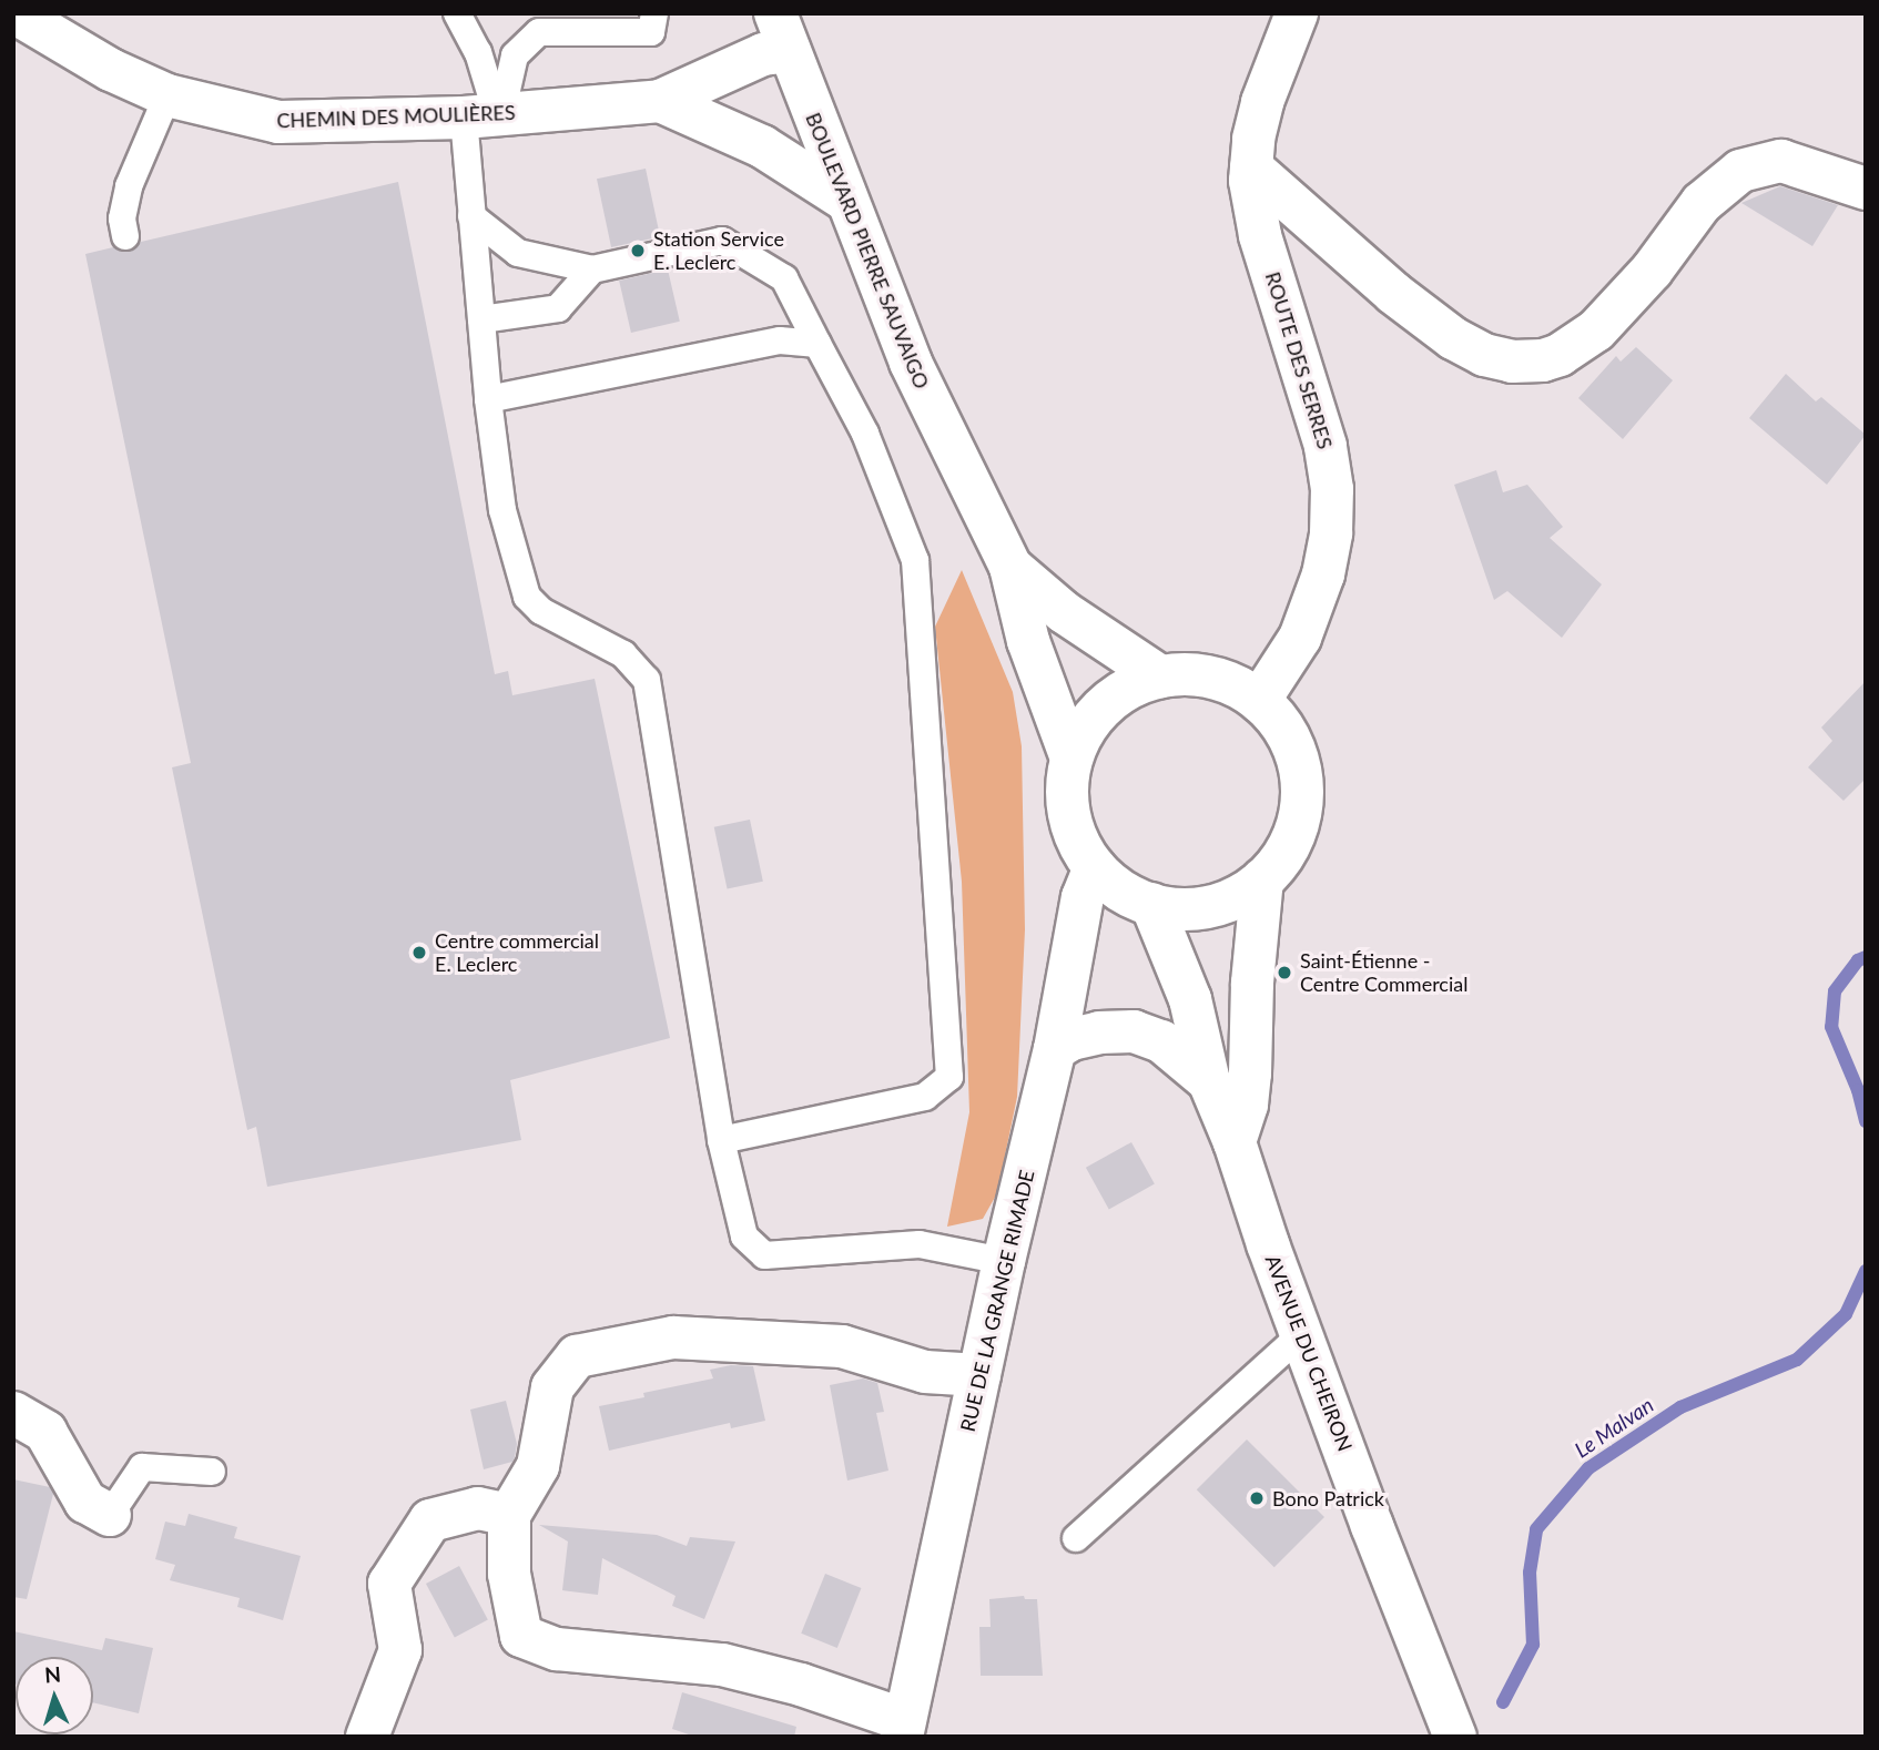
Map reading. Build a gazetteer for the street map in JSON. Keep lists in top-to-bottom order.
{
  "streets": {
    "street": [
      "CHEMIN DES MOULIÈRES",
      "BOULEVARD PIERRE SAUVAIGO",
      "ROUTE DES SERRES",
      "RUE DE LA GRANGE RIMADE",
      "AVENUE DU CHEIRON"
    ]
  },
  "crossings": [
    ["CHEMIN DES MOULIÈRES", "BOULEVARD PIERRE SAUVAIGO"],
    ["BOULEVARD PIERRE SAUVAIGO", "ROUTE DES SERRES"],
    ["BOULEVARD PIERRE SAUVAIGO", "RUE DE LA GRANGE RIMADE"],
    ["BOULEVARD PIERRE SAUVAIGO", "AVENUE DU CHEIRON"],
    ["ROUTE DES SERRES", "RUE DE LA GRANGE RIMADE"],
    ["ROUTE DES SERRES", "AVENUE DU CHEIRON"],
    ["RUE DE LA GRANGE RIMADE", "AVENUE DU CHEIRON"]
  ],
  "water": ["Le Malvan"],
  "places": [
    "Station Service E. Leclerc",
    "Centre commercial E. Leclerc",
    "Saint-Étienne - Centre Commercial",
    "Bono Patrick"
  ],
  "north": "top"
}
